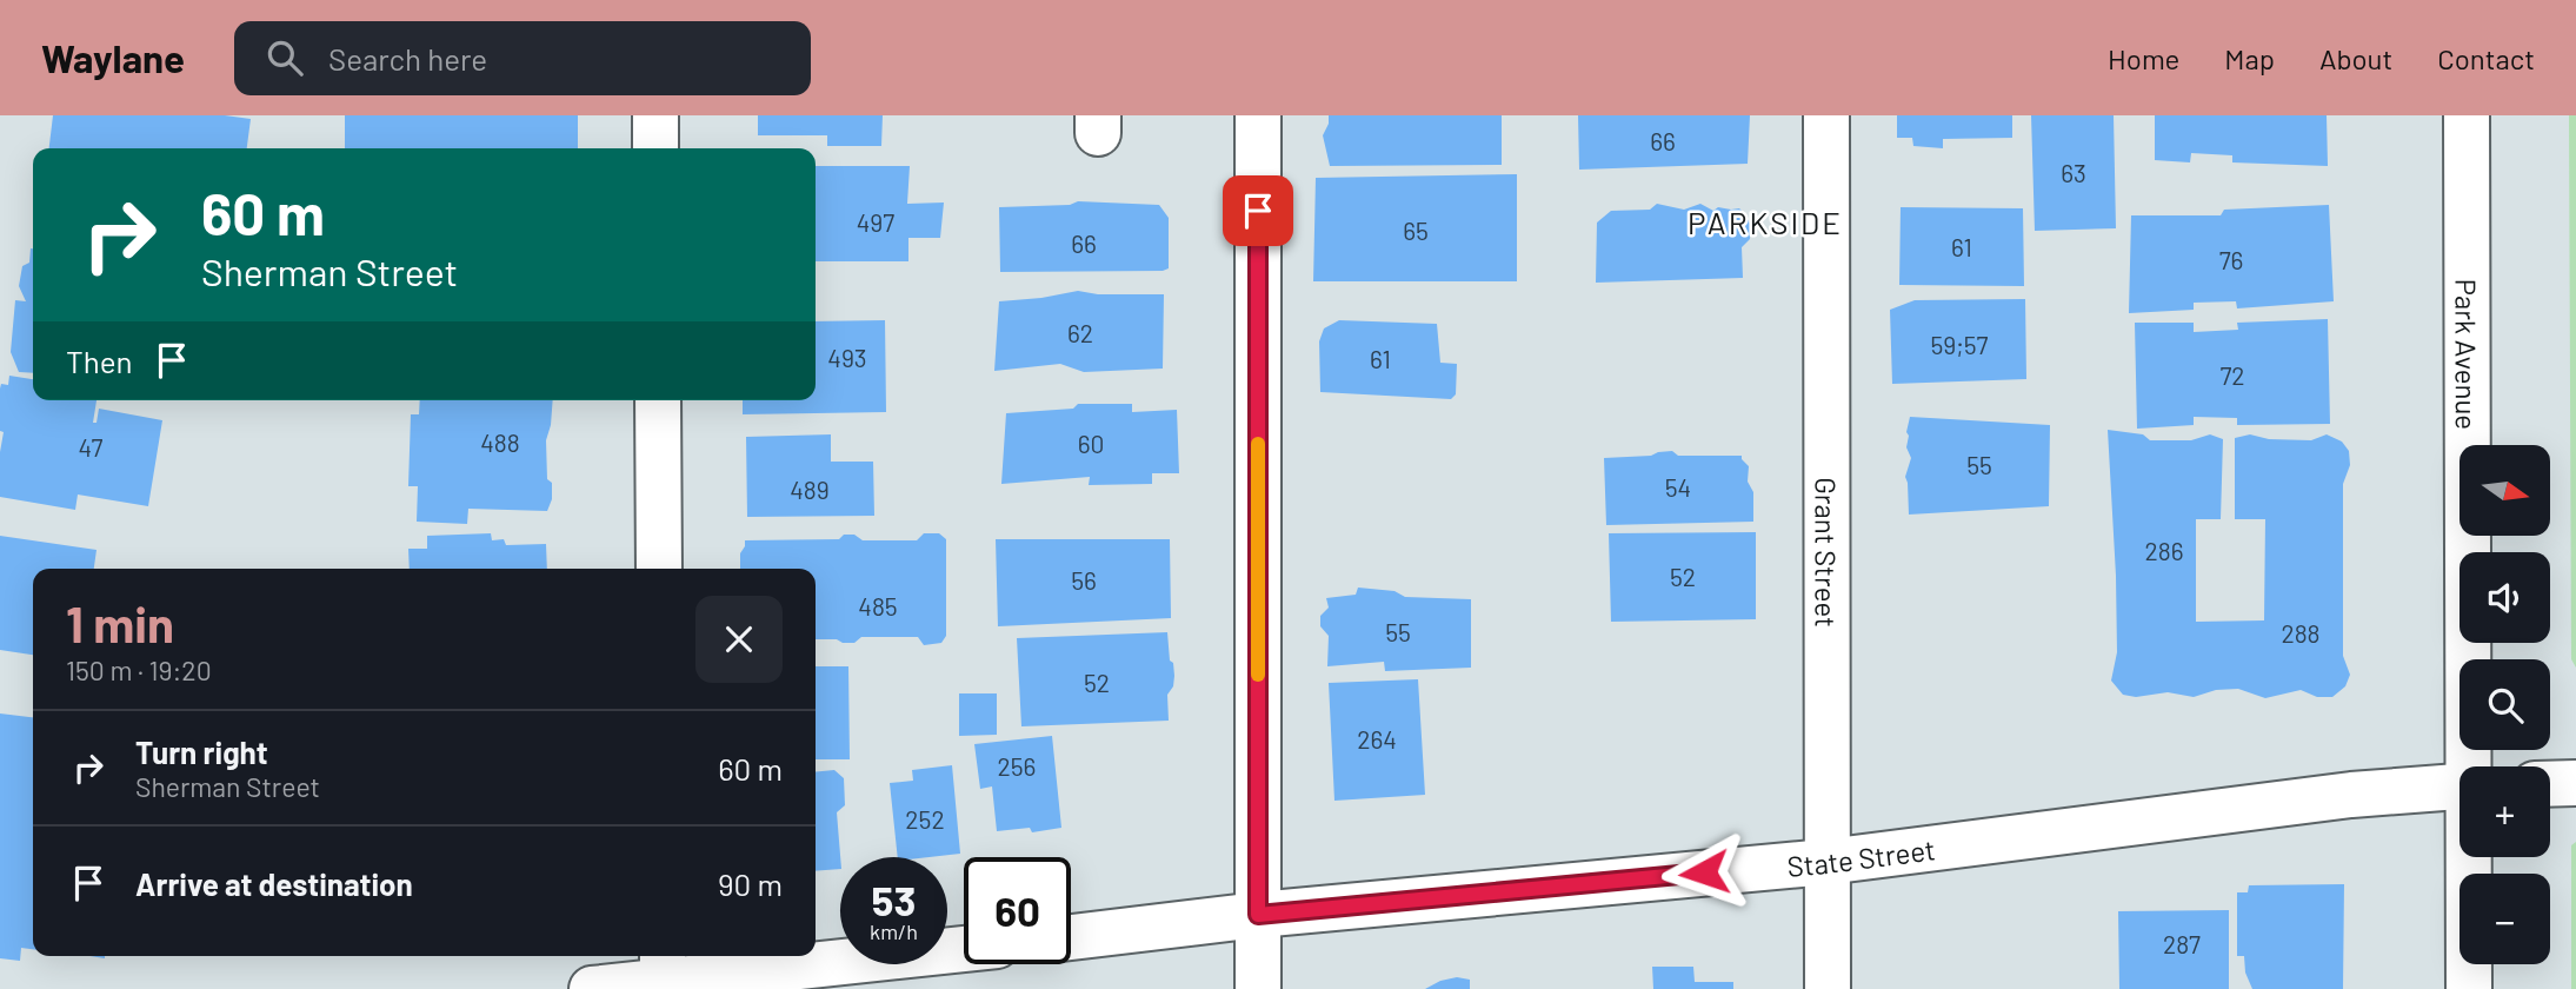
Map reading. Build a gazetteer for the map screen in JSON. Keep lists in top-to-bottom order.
{
  "streets": {
    "main road": ["Park Avenue", "Grant Street", "State Street"]
  },
  "crossings": [
    ["Grant Street", "State Street"]
  ],
  "districts": ["PARKSIDE"],
  "house_numbers": [
    "66",
    "63",
    "497",
    "65",
    "66",
    "61",
    "76",
    "62",
    "59;57",
    "493",
    "61",
    "72",
    "488",
    "60",
    "47",
    "55",
    "54",
    "489",
    "286",
    "52",
    "56",
    "485",
    "55",
    "288",
    "52",
    "264",
    "256",
    "252",
    "287"
  ],
  "north": "right",
  "page": {
    "header": "Waylane",
    "search": "Search here",
    "nav": [
      "Home",
      "Map",
      "About",
      "Contact"
    ],
    "turn": ["60 m", "Sherman Street"],
    "then": "Then",
    "map_buttons": ["+", "−"],
    "heading": ["1 min", "150 m · 19:20"],
    "list": [
      {
        "name": "Turn right",
        "note": "Sherman Street",
        "value": "60 m"
      },
      {
        "name": "Arrive at destination",
        "value": "90 m"
      }
    ],
    "speed": "53 km/h",
    "limit": "60"
  }
}
